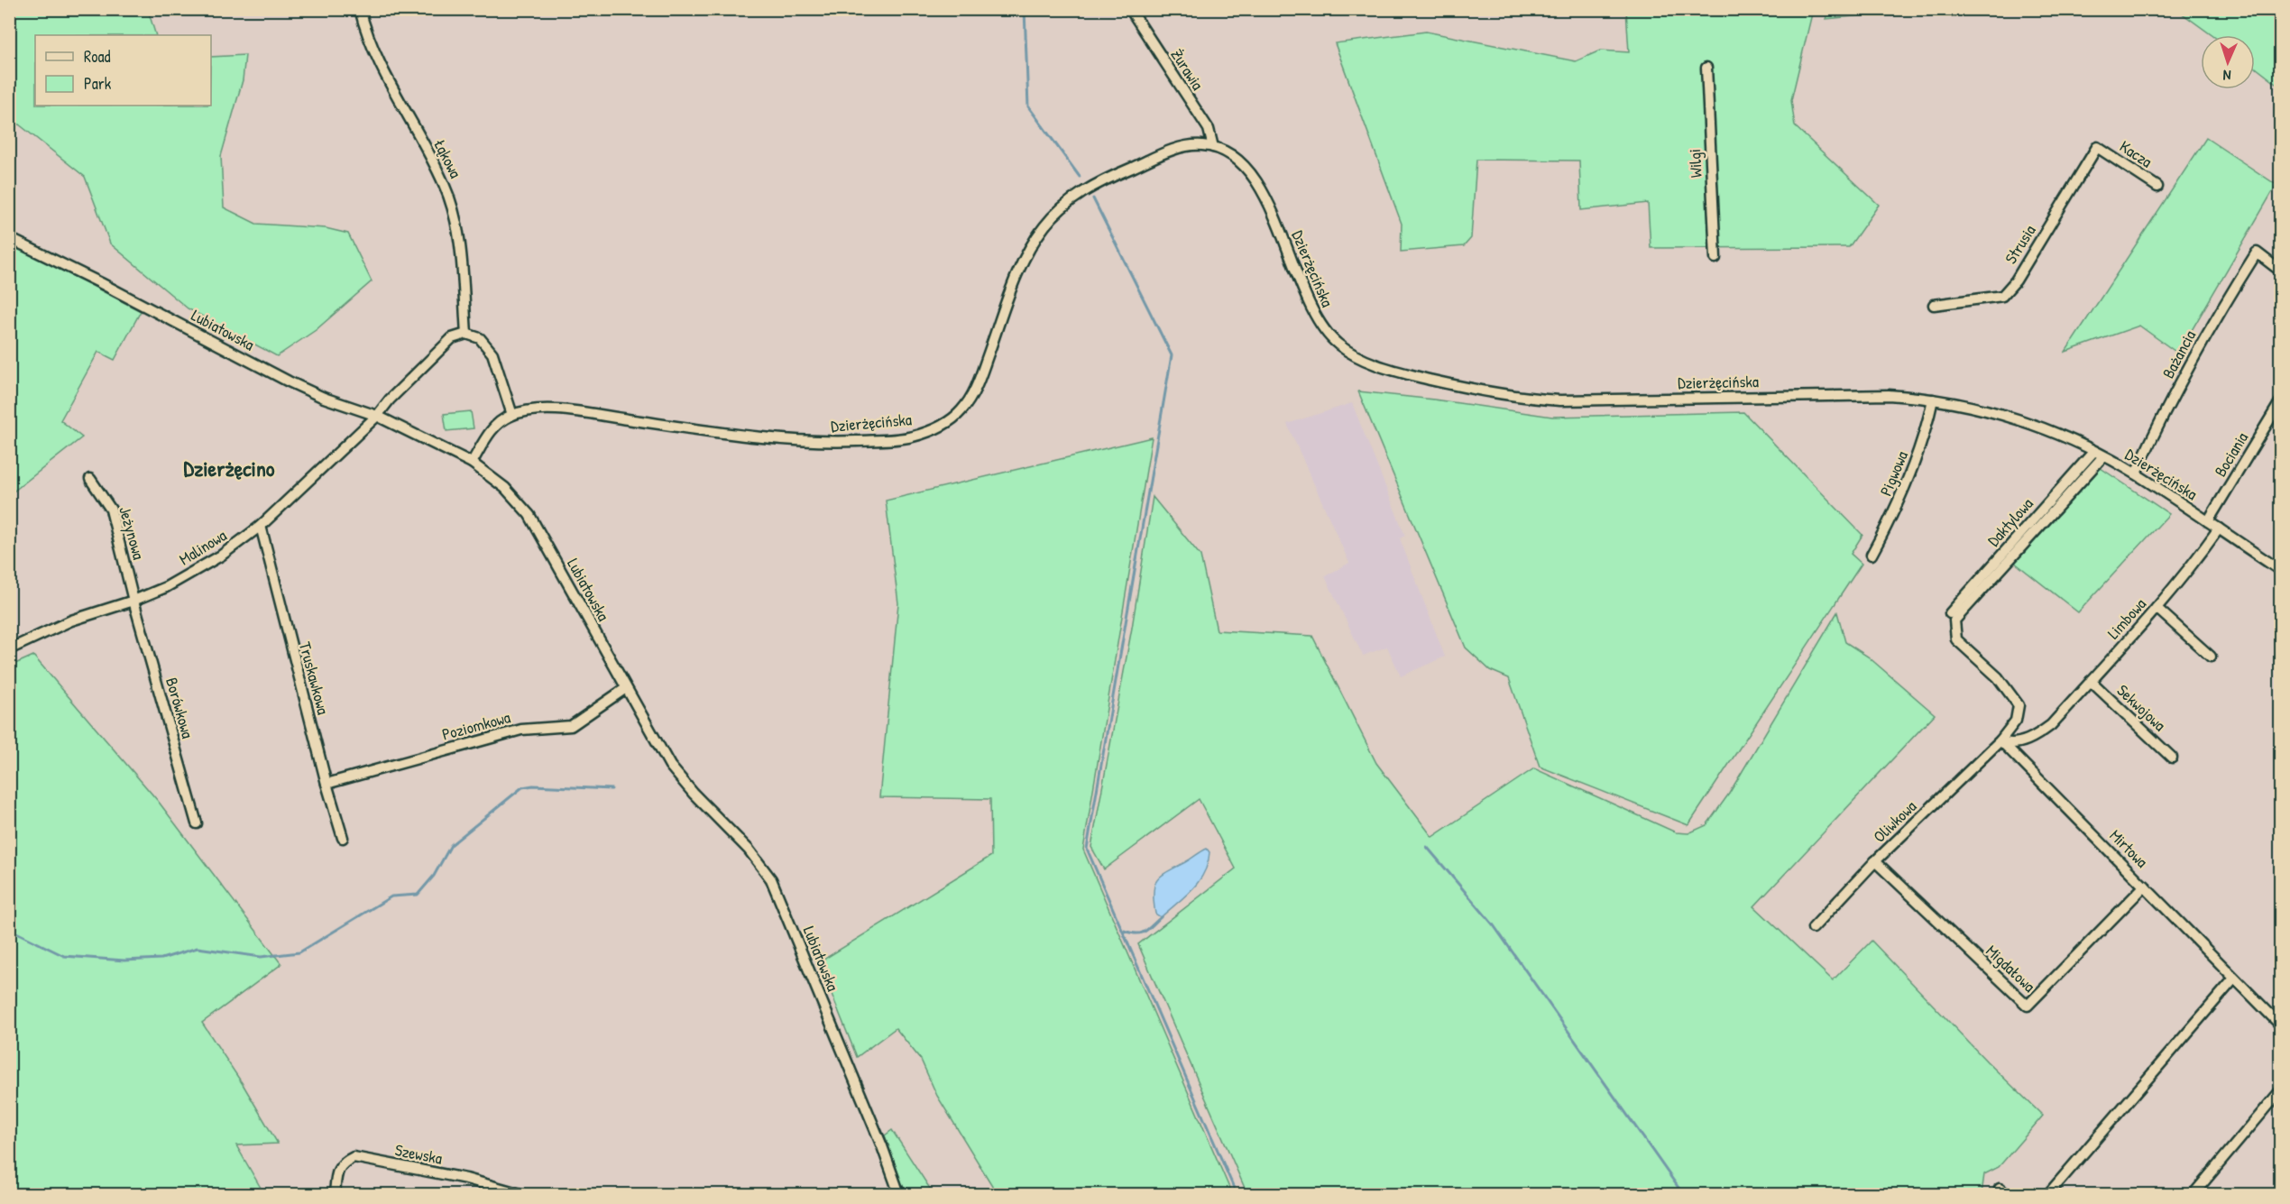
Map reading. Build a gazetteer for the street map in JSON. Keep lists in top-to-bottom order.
{
  "streets": {
    "street": [
      "Żurawia",
      "Kacza",
      "Łąkowa",
      "Wilgi",
      "Strusia",
      "Dzierżęcińska",
      "Lubiatowska",
      "Bażancia",
      "Bociania",
      "Pigwowa",
      "Daktylowa",
      "Jeżynowa",
      "Malinowa",
      "Limbowa",
      "Truskawkowa",
      "Borówkowa",
      "Sekwojowa",
      "Poziomkowa",
      "Oliwkowa",
      "Mirtowa",
      "Migdałowa",
      "Szewska"
    ]
  },
  "crossings": [
    ["Żurawia", "Dzierżęcińska"],
    ["Kacza", "Strusia"],
    ["Dzierżęcińska", "Lubiatowska"],
    ["Dzierżęcińska", "Bażancia"],
    ["Dzierżęcińska", "Bociania"],
    ["Dzierżęcińska", "Pigwowa"],
    ["Dzierżęcińska", "Daktylowa"],
    ["Dzierżęcińska", "Limbowa"],
    ["Dzierżęcińska", "Oliwkowa"],
    ["Lubiatowska", "Malinowa"],
    ["Lubiatowska", "Poziomkowa"],
    ["Jeżynowa", "Malinowa"],
    ["Jeżynowa", "Borówkowa"],
    ["Malinowa", "Truskawkowa"],
    ["Malinowa", "Borówkowa"],
    ["Limbowa", "Sekwojowa"],
    ["Limbowa", "Oliwkowa"],
    ["Limbowa", "Mirtowa"],
    ["Truskawkowa", "Poziomkowa"],
    ["Oliwkowa", "Mirtowa"],
    ["Oliwkowa", "Migdałowa"],
    ["Mirtowa", "Migdałowa"]
  ],
  "districts": ["Dzierżęcino"],
  "legend": ["Road", "Park"],
  "north": "bottom"
}
